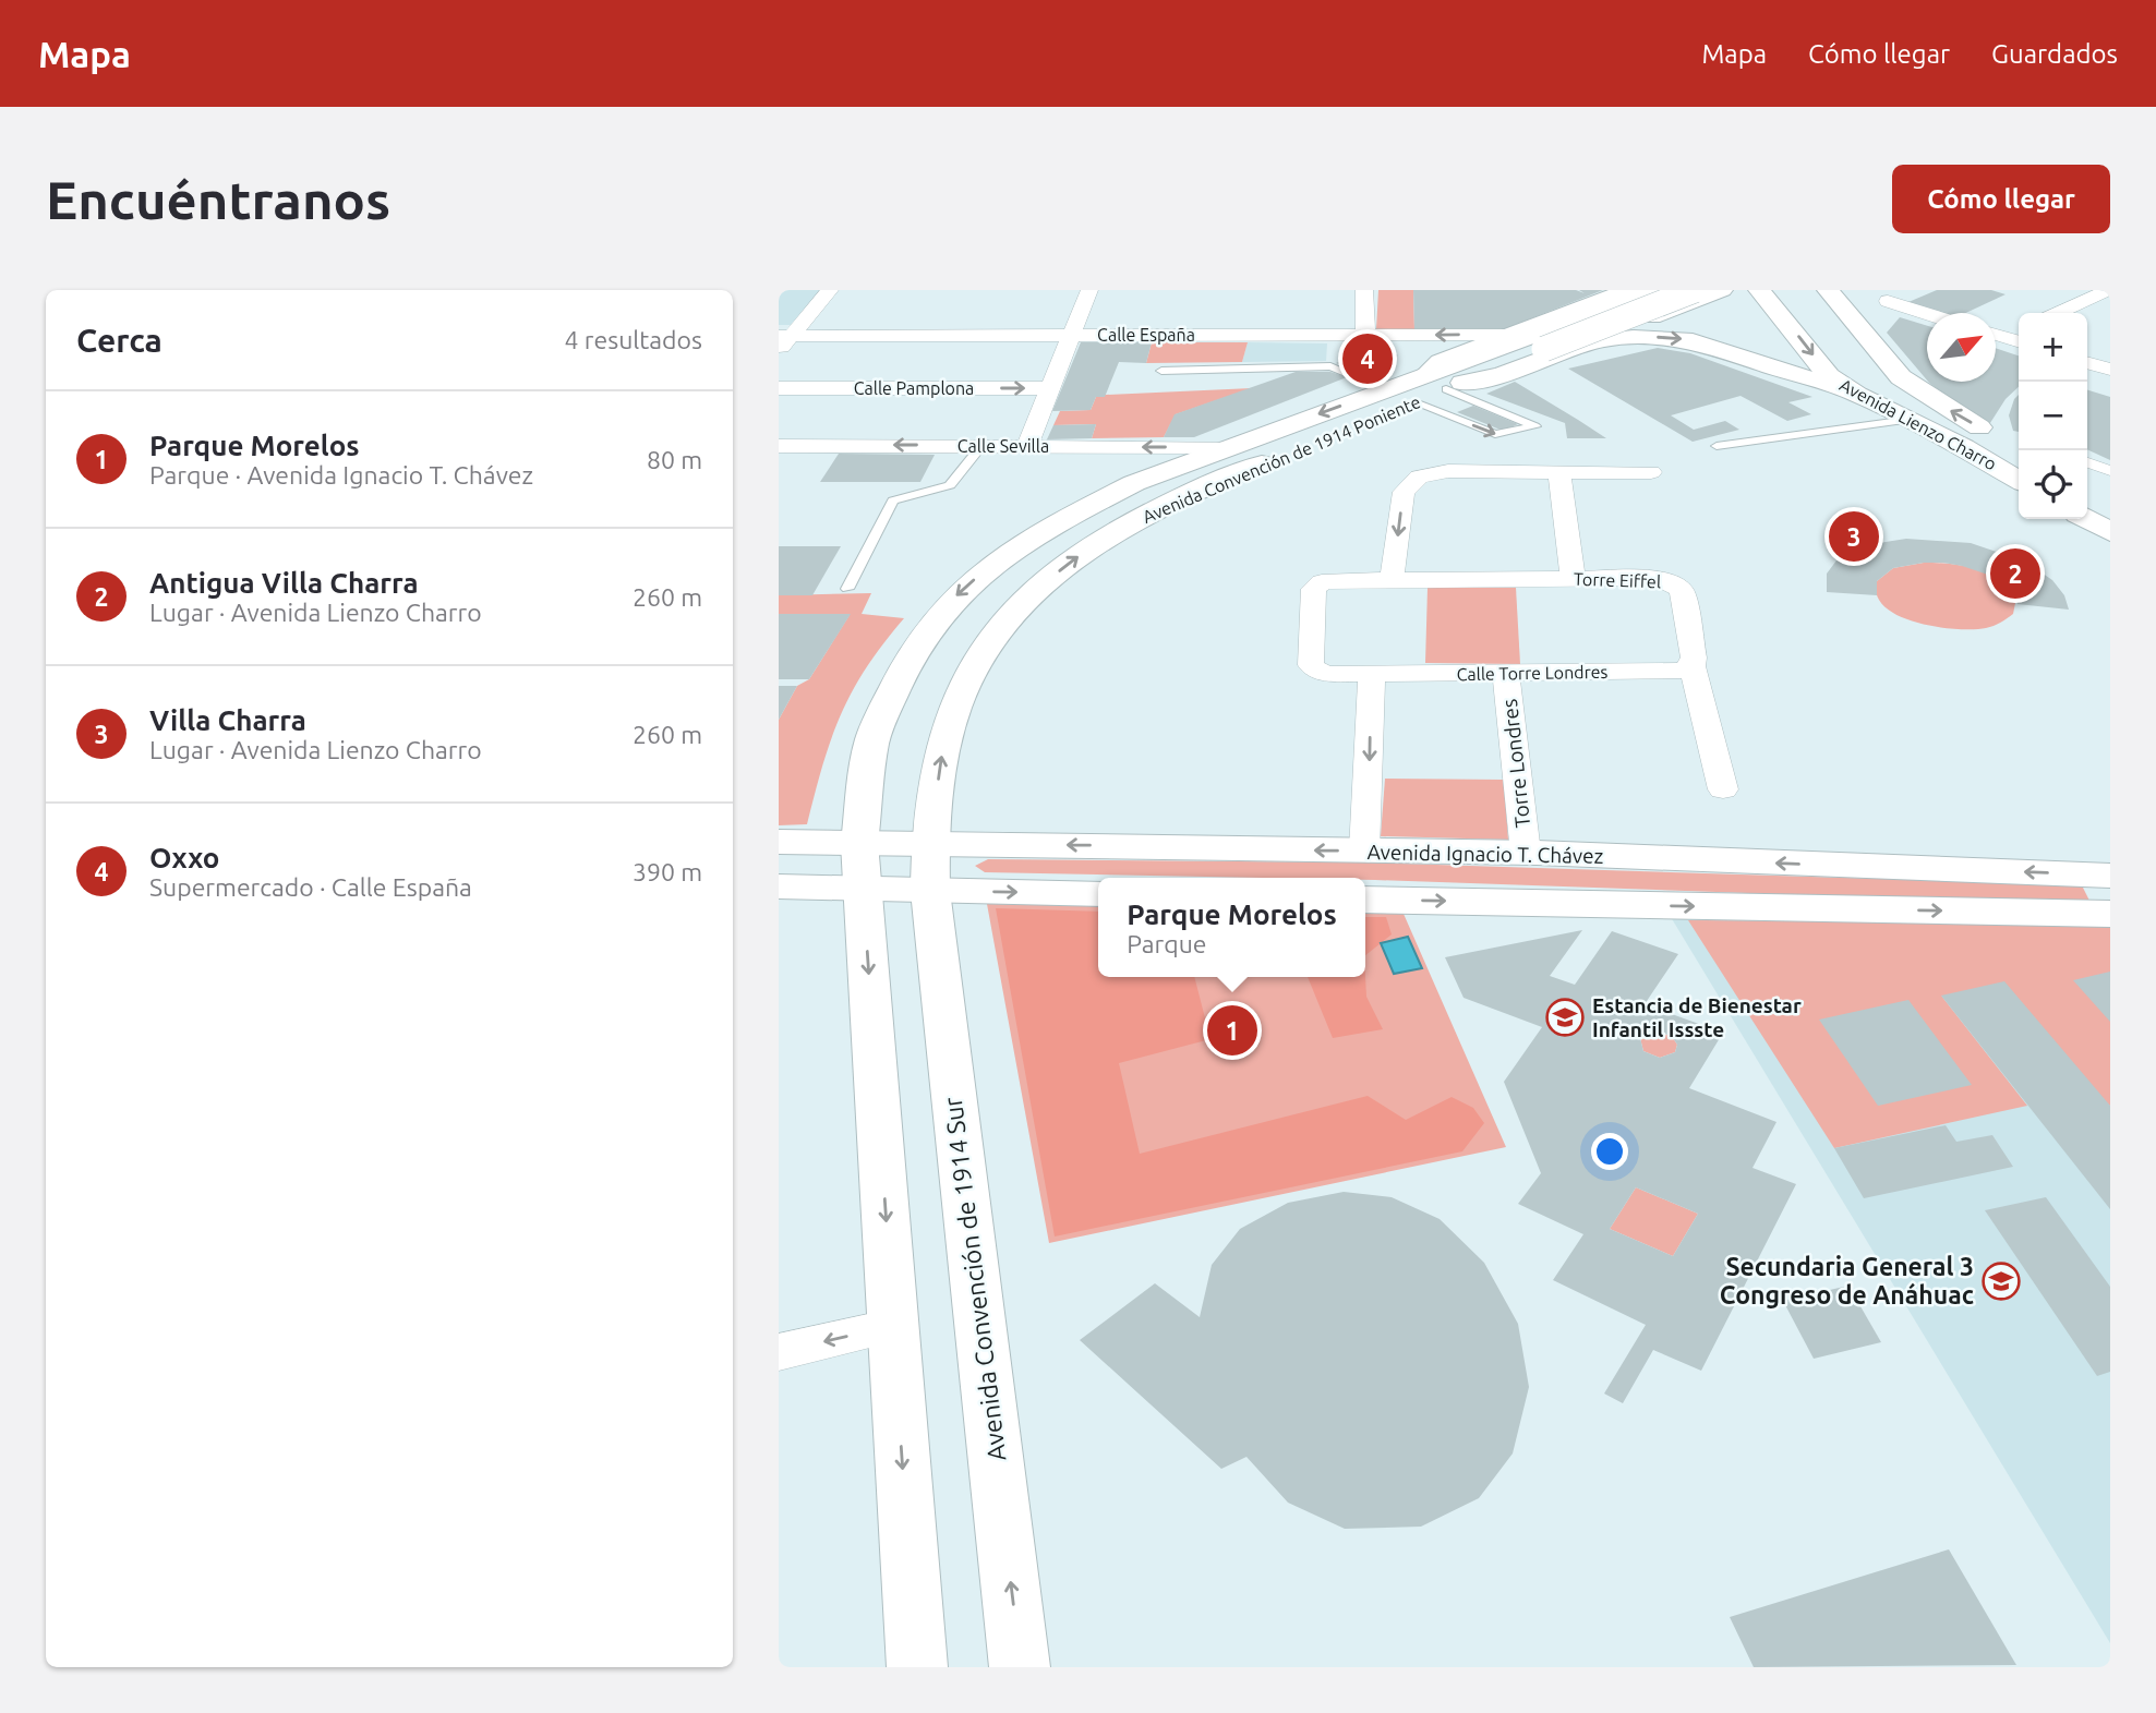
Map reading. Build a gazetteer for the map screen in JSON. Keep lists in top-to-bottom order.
{
  "streets": {
    "main road": [
      "Avenida Lienzo Charro",
      "Avenida Convención de 1914 Poniente",
      "Avenida Ignacio T. Chávez",
      "Avenida Convención de 1914 Sur"
    ],
    "street": [
      "Calle España",
      "Calle Pamplona",
      "Calle Sevilla",
      "Torre Eiffel",
      "Calle Torre Londres",
      "Torre Londres"
    ]
  },
  "crossings": [
    ["Calle España", "Avenida Convención de 1914 Poniente"],
    ["Calle Sevilla", "Avenida Convención de 1914 Poniente"],
    ["Avenida Convención de 1914 Poniente", "Avenida Ignacio T. Chávez"],
    ["Avenida Convención de 1914 Poniente", "Avenida Convención de 1914 Sur"],
    ["Torre Eiffel", "Calle Torre Londres"],
    ["Calle Torre Londres", "Torre Londres"],
    ["Torre Londres", "Avenida Ignacio T. Chávez"]
  ],
  "one_way": ["Calle Pamplona", "Calle Sevilla"],
  "places": {
    "school or university": ["Estancia de Bienestar Infantil Issste", "Secundaria General 3 Congreso de Anáhuac"]
  },
  "north": "top right",
  "page": {
    "header": "Mapa",
    "nav": ["Mapa", "Cómo llegar", "Guardados"],
    "buttons": "Cómo llegar",
    "title": "Encuéntranos",
    "heading": ["Cerca", "4 resultados"],
    "map_buttons": ["+", "−"],
    "pins": [
      "4",
      "3",
      "2",
      "1"
    ],
    "list": [
      {
        "mark": "1",
        "name": "Parque Morelos",
        "note": "Parque · Avenida Ignacio T. Chávez",
        "value": "80 m"
      },
      {
        "mark": "2",
        "name": "Antigua Villa Charra",
        "note": "Lugar · Avenida Lienzo Charro",
        "value": "260 m"
      },
      {
        "mark": "3",
        "name": "Villa Charra",
        "note": "Lugar · Avenida Lienzo Charro",
        "value": "260 m"
      },
      {
        "mark": "4",
        "name": "Oxxo",
        "note": "Supermercado · Calle España",
        "value": "390 m"
      }
    ],
    "popup": ["Parque Morelos", "Parque"]
  }
}
